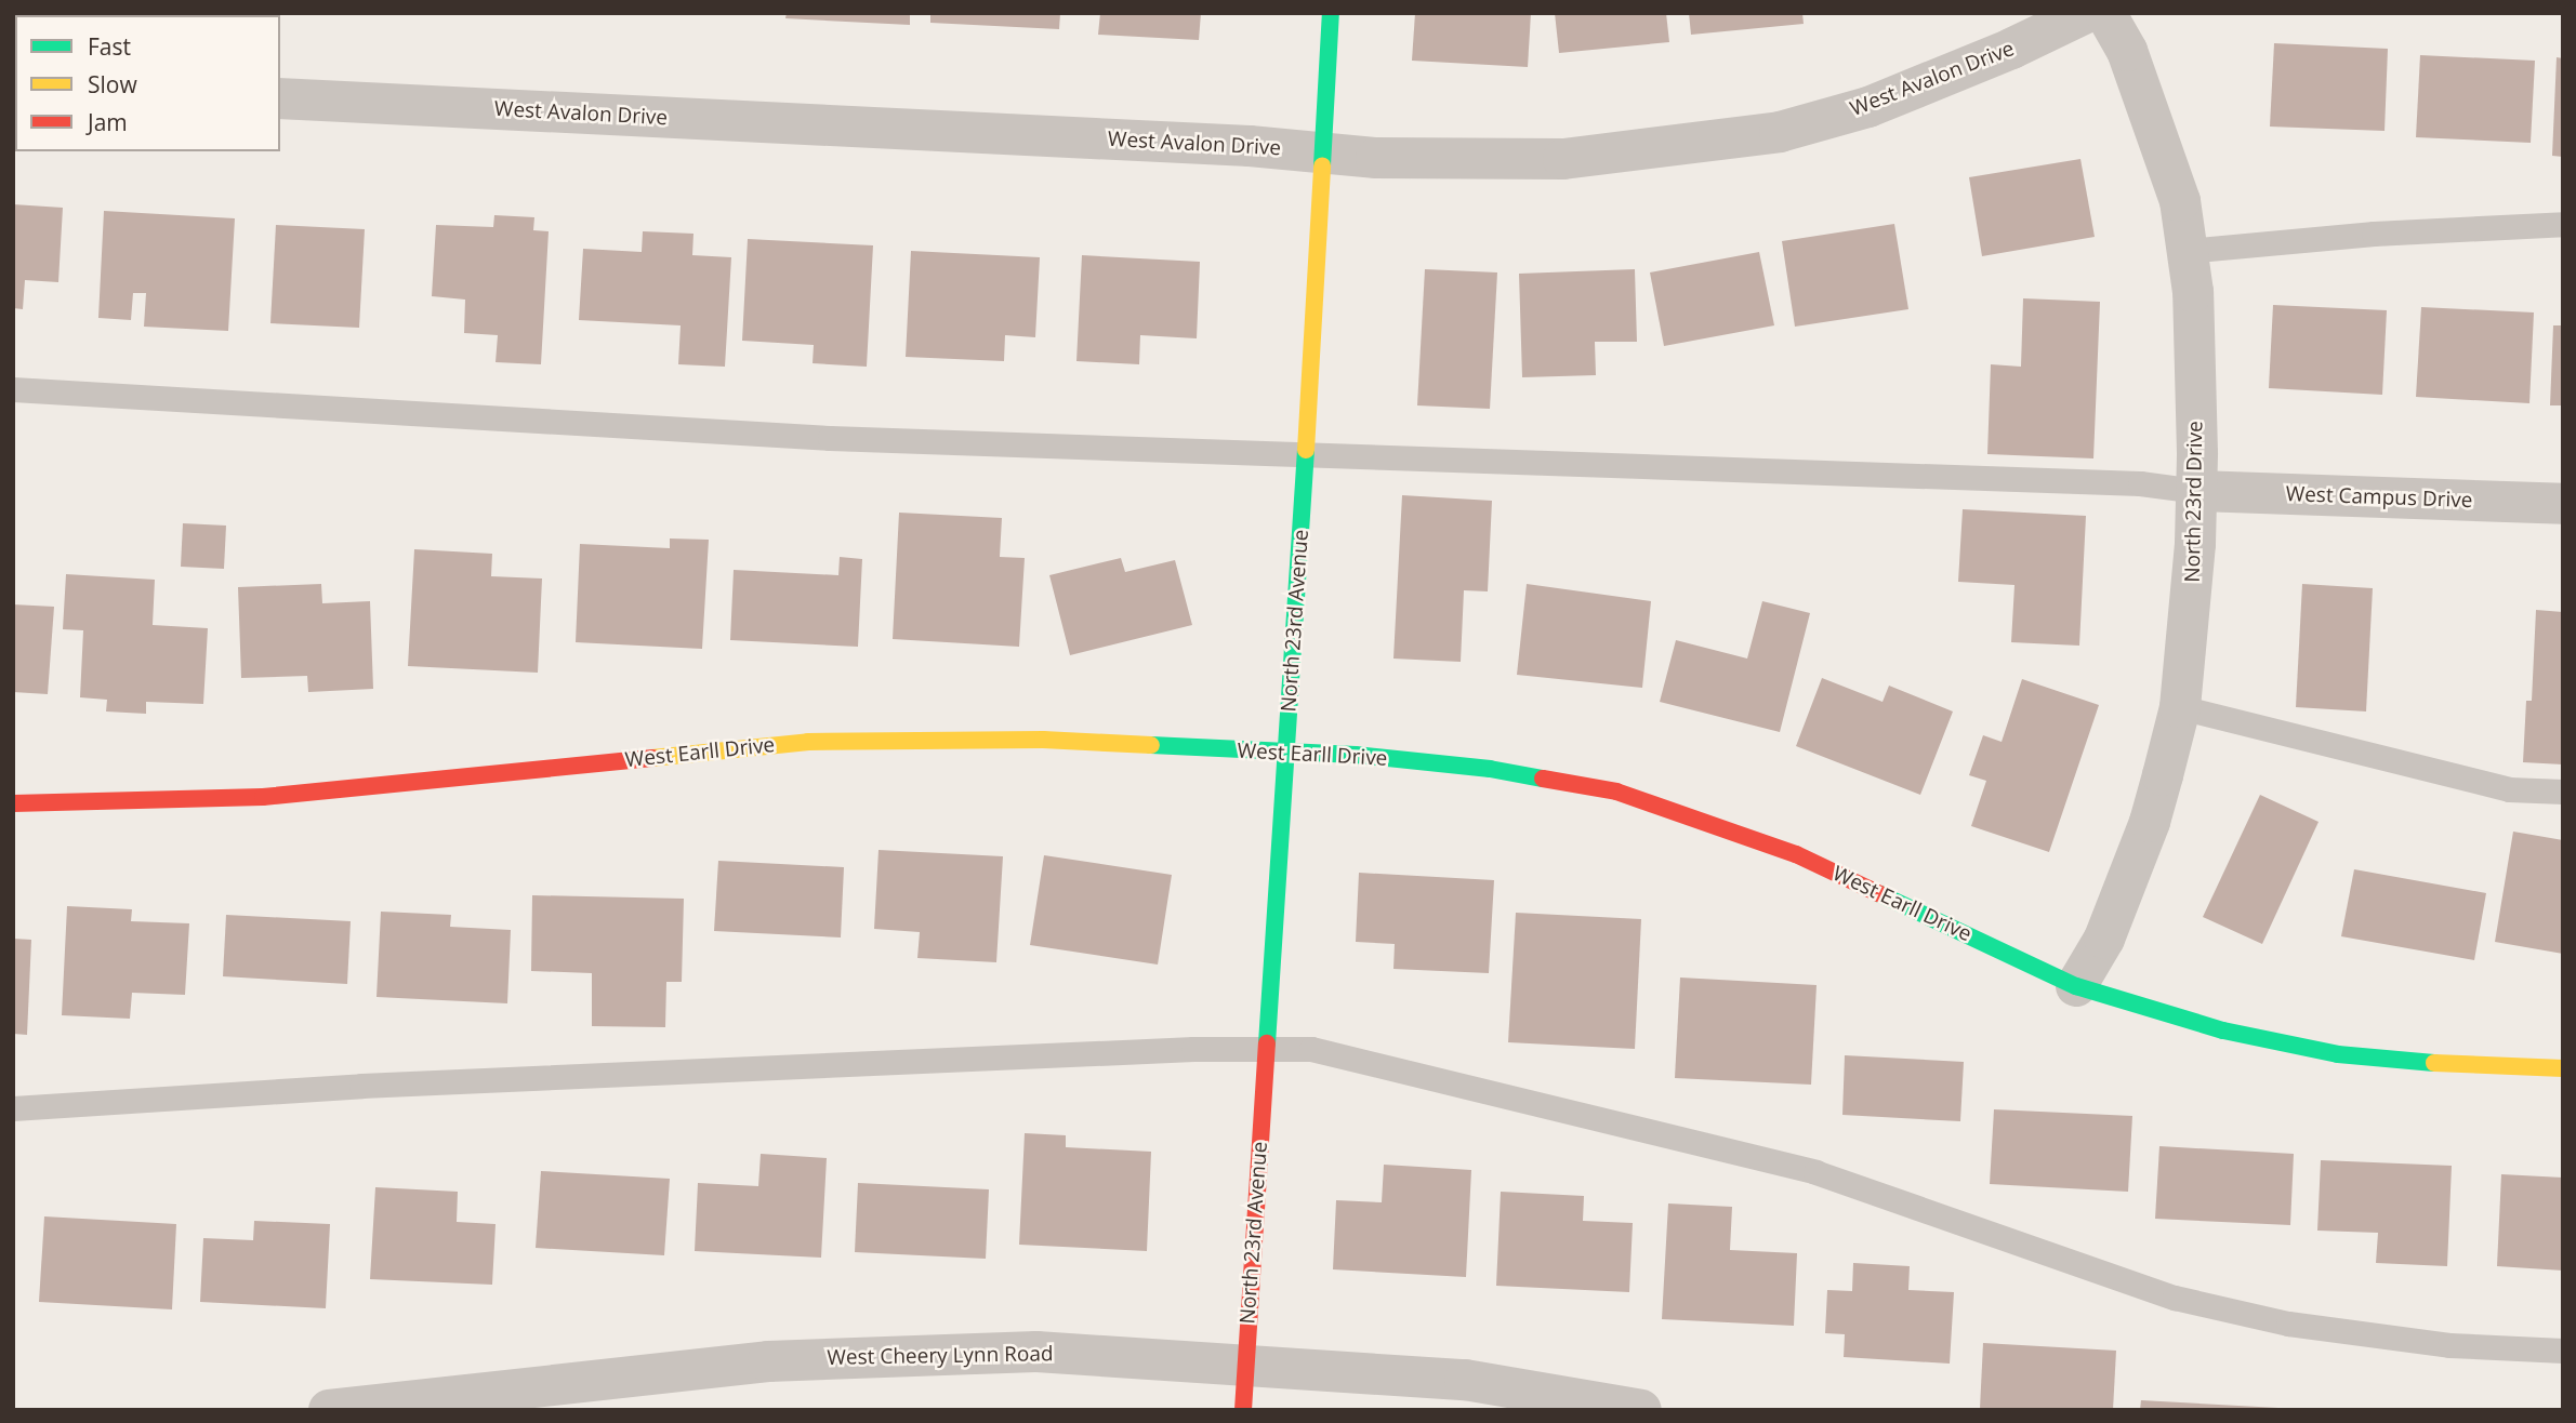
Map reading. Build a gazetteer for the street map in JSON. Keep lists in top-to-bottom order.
{
  "streets": {
    "street": [
      "West Avalon Drive",
      "West Campus Drive",
      "North 23rd Drive",
      "North 23rd Avenue",
      "West Earll Drive",
      "West Cheery Lynn Road"
    ]
  },
  "crossings": [
    ["West Avalon Drive", "North 23rd Avenue"],
    ["West Campus Drive", "North 23rd Drive"],
    ["North 23rd Drive", "West Earll Drive"],
    ["North 23rd Avenue", "West Earll Drive"],
    ["North 23rd Avenue", "West Cheery Lynn Road"]
  ],
  "legend": ["Fast", "Slow", "Jam"]
}
